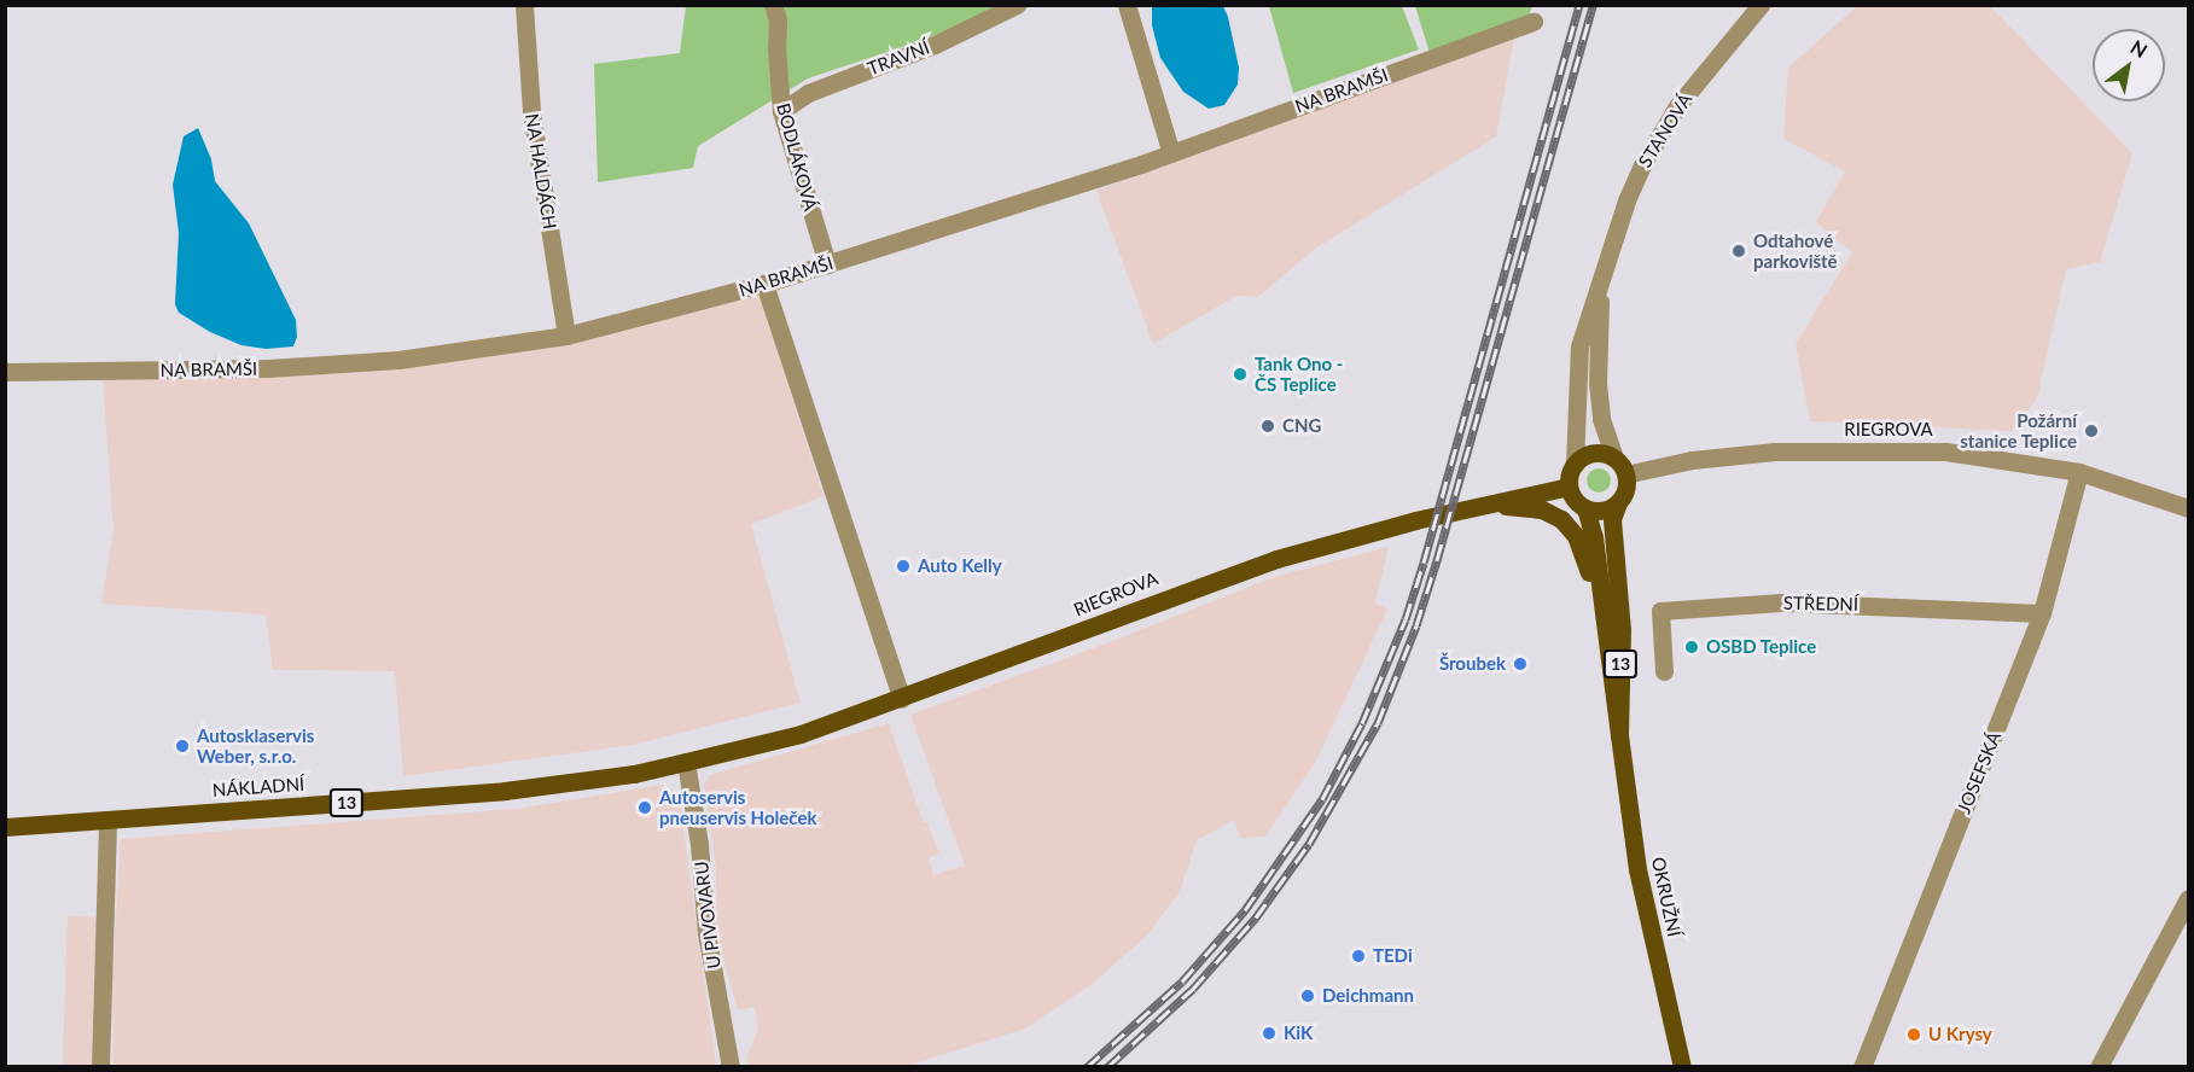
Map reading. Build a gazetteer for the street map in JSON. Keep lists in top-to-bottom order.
{
  "streets": {
    "main road": [
      "RIEGROVA",
      "13",
      "NÁKLADNÍ",
      "OKRUŽNÍ"
    ],
    "street": [
      "TRAVNÍ",
      "NA BRAMŠI",
      "STANOVÁ",
      "BODLÁKOVÁ",
      "NA HALDÁCH",
      "STŘEDNÍ",
      "JOSEFSKÁ",
      "U PIVOVARU"
    ]
  },
  "crossings": [
    ["TRAVNÍ", "BODLÁKOVÁ"],
    ["NA BRAMŠI", "BODLÁKOVÁ"],
    ["NA BRAMŠI", "NA HALDÁCH"],
    ["STANOVÁ", "RIEGROVA"],
    ["STANOVÁ", "13"],
    ["STANOVÁ", "OKRUŽNÍ"],
    ["RIEGROVA", "13"],
    ["RIEGROVA", "JOSEFSKÁ"],
    ["RIEGROVA", "NÁKLADNÍ"],
    ["RIEGROVA", "OKRUŽNÍ"],
    ["RIEGROVA", "U PIVOVARU"],
    ["STŘEDNÍ", "JOSEFSKÁ"],
    ["13", "OKRUŽNÍ"],
    ["NÁKLADNÍ", "U PIVOVARU"]
  ],
  "places": [
    "Odtahové parkoviště",
    "Tank Ono - ČS Teplice",
    "CNG",
    "Požární stanice Teplice",
    "Auto Kelly",
    "OSBD Teplice",
    "Šroubek",
    "Autosklaservis Weber, s.r.o.",
    "Autoservis pneuservis Holeček",
    "TEDi",
    "Deichmann",
    "KiK",
    "U Krysy"
  ],
  "north": "top right"
}
